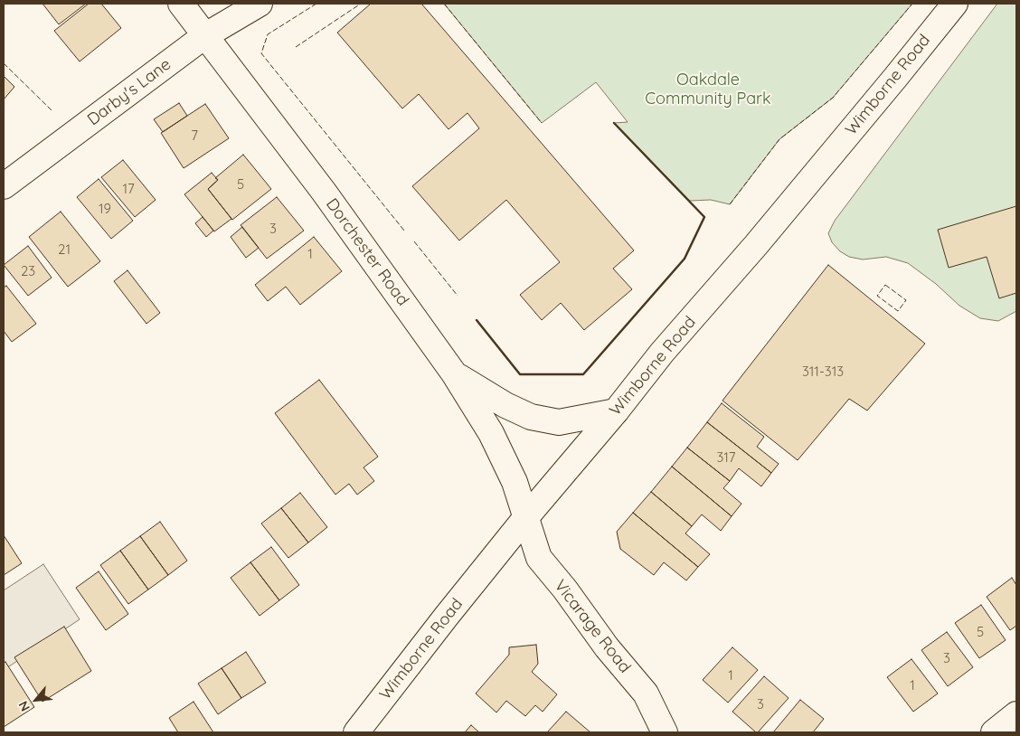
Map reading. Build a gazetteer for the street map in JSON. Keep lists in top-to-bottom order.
{
  "streets": {
    "main road": [
      "Wimborne Road",
      "Darby's Lane",
      "Dorchester Road",
      "Vicarage Road"
    ]
  },
  "crossings": [
    ["Wimborne Road", "Dorchester Road"],
    ["Wimborne Road", "Vicarage Road"],
    ["Darby's Lane", "Dorchester Road"],
    ["Dorchester Road", "Vicarage Road"]
  ],
  "parks": ["Oakdale Community Park"],
  "house_numbers": [
    "7",
    "5",
    "17",
    "19",
    "3",
    "21",
    "1",
    "23",
    "311-313",
    "317",
    "5",
    "3",
    "1",
    "1",
    "3"
  ],
  "north": "bottom left"
}
